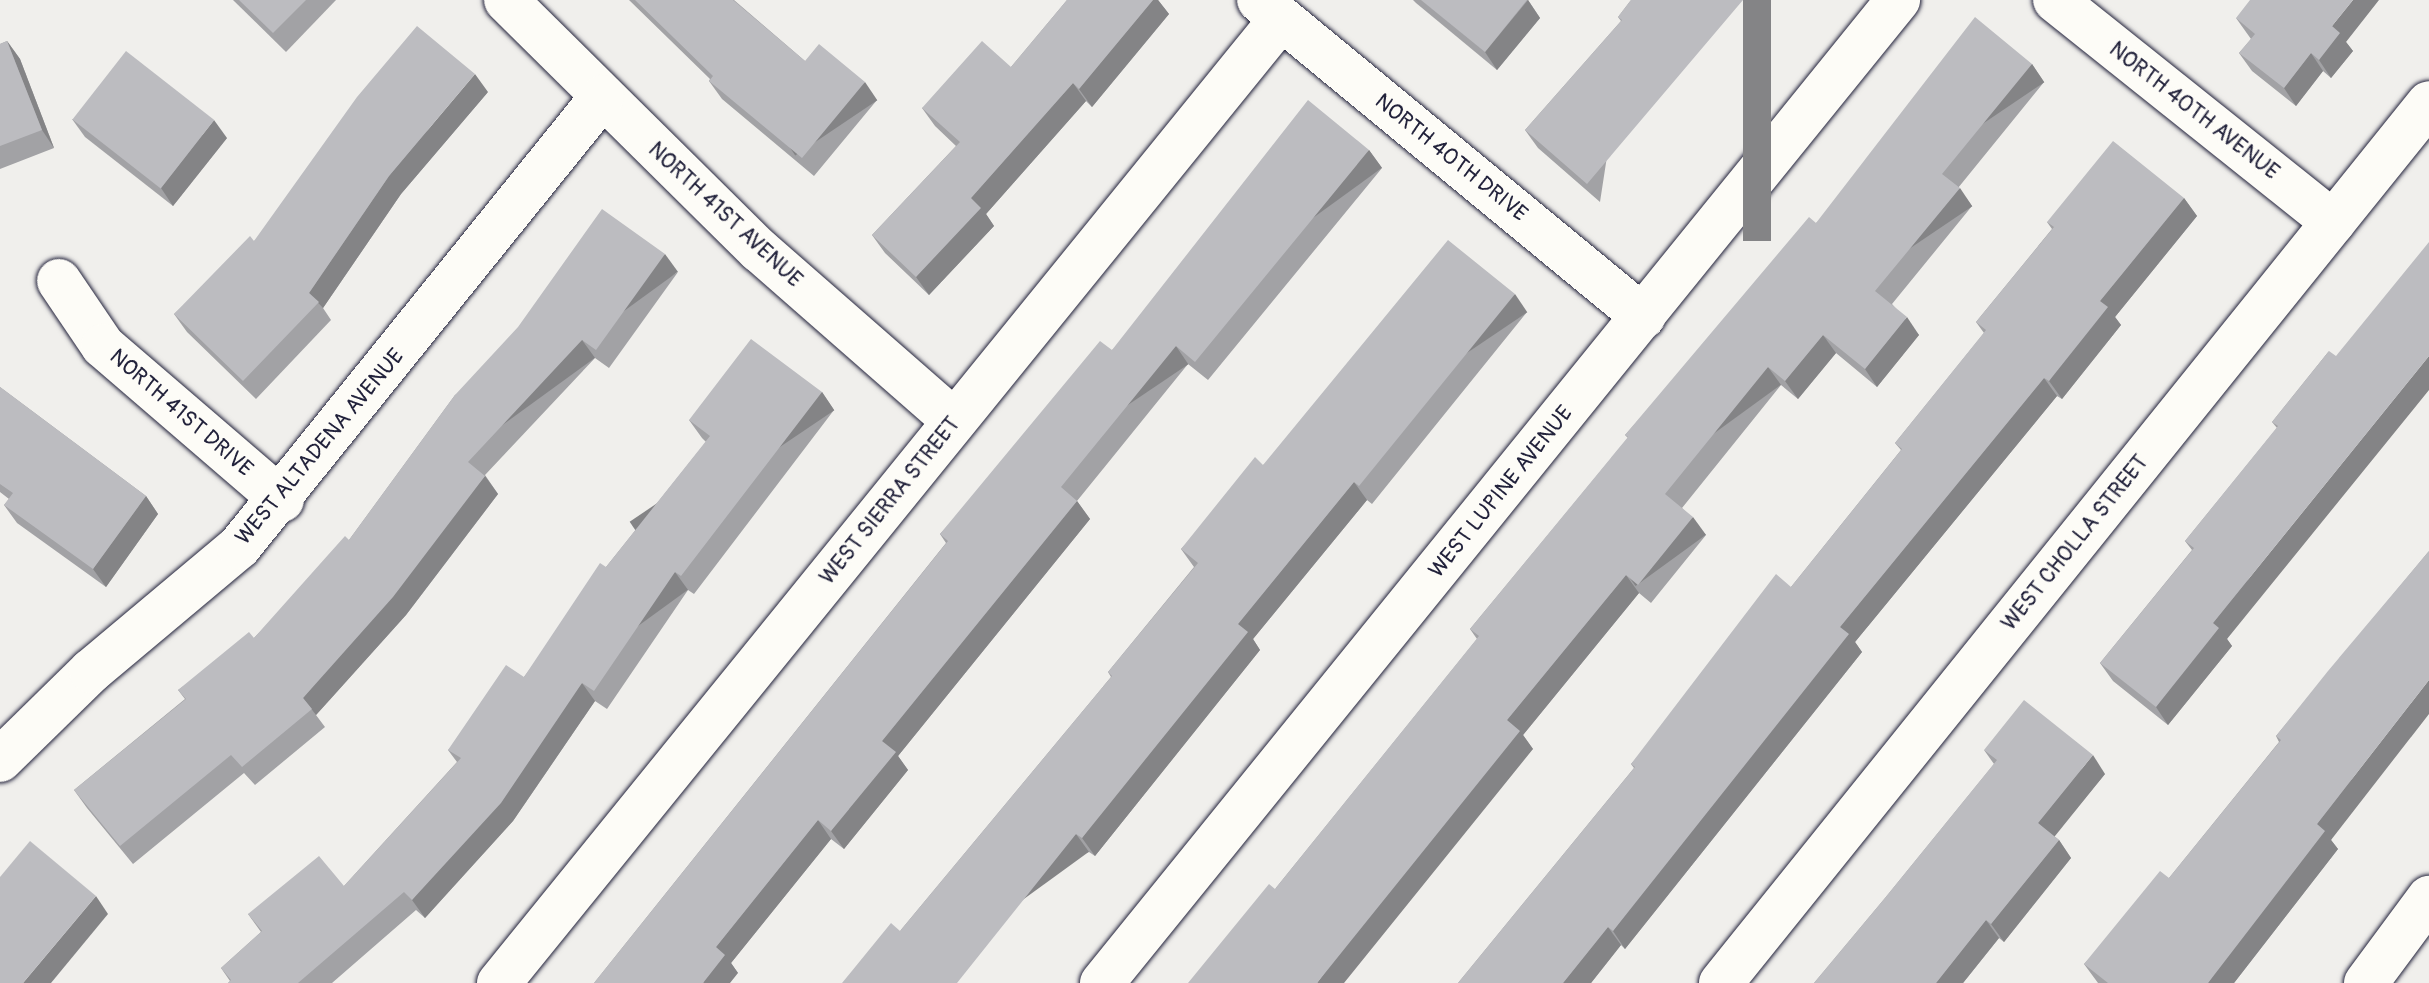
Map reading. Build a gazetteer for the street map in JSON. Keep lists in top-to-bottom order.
{
  "streets": {
    "street": [
      "NORTH 40TH AVENUE",
      "NORTH 40TH DRIVE",
      "NORTH 41ST AVENUE",
      "NORTH 41ST DRIVE",
      "WEST ALTADENA AVENUE",
      "WEST LUPINE AVENUE",
      "WEST SIERRA STREET",
      "WEST CHOLLA STREET"
    ]
  },
  "crossings": [
    ["NORTH 40TH AVENUE", "WEST CHOLLA STREET"],
    ["NORTH 40TH DRIVE", "WEST LUPINE AVENUE"],
    ["NORTH 40TH DRIVE", "WEST SIERRA STREET"],
    ["NORTH 41ST AVENUE", "WEST ALTADENA AVENUE"],
    ["NORTH 41ST AVENUE", "WEST SIERRA STREET"],
    ["NORTH 41ST DRIVE", "WEST ALTADENA AVENUE"]
  ]
}
